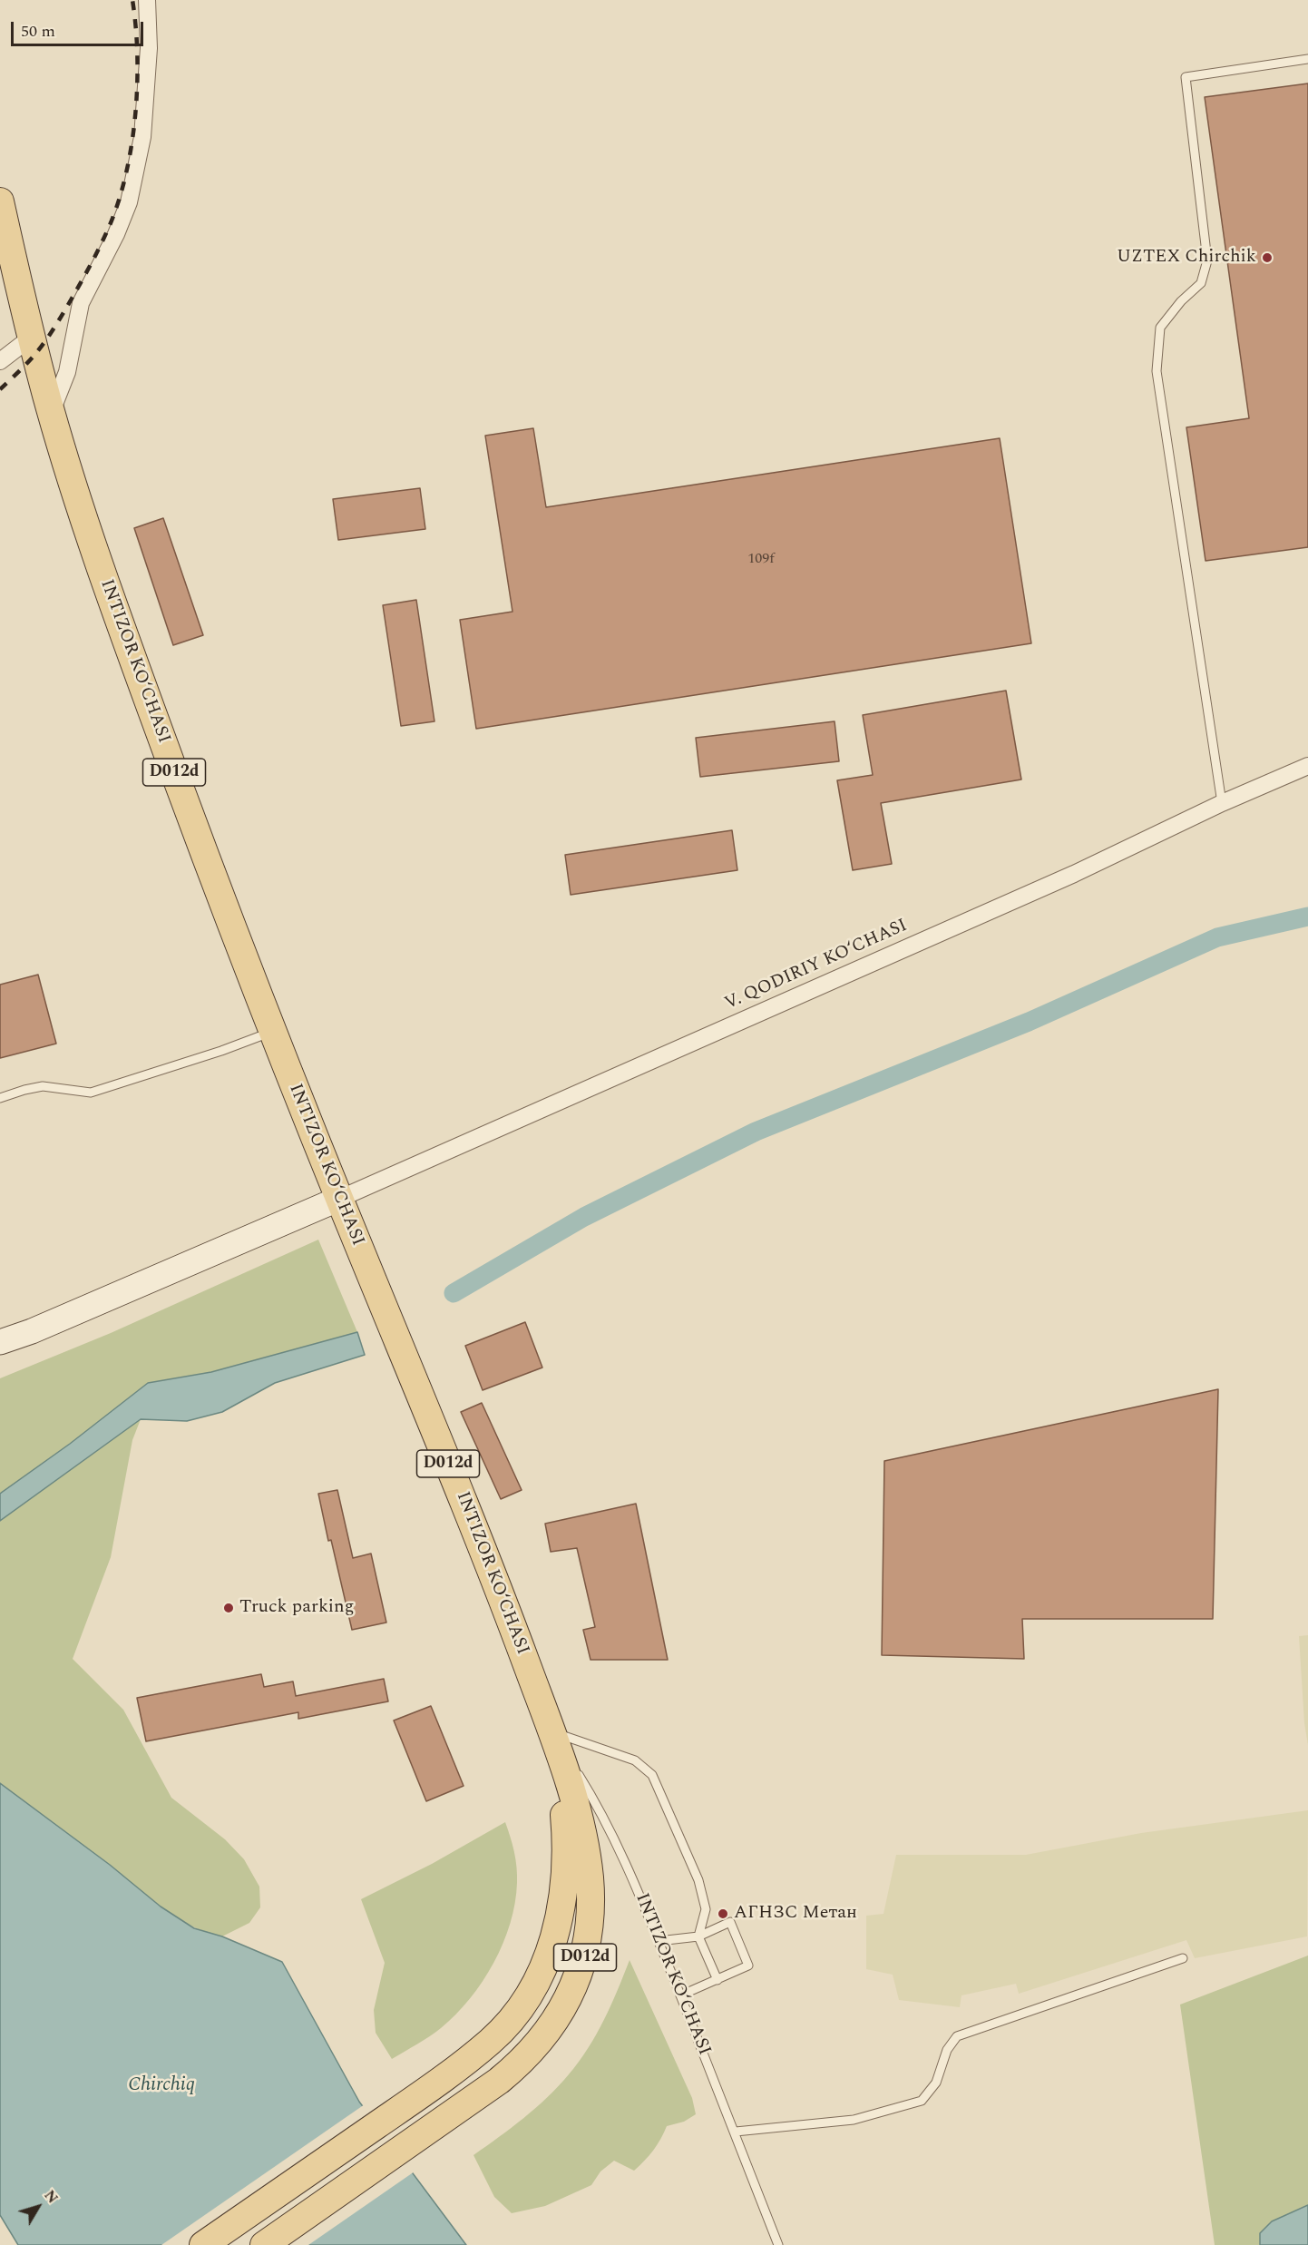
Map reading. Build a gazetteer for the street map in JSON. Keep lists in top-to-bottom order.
{
  "streets": {
    "main road": ["INTIZOR KO‘CHASI", "D012d"],
    "street": ["V. QODIRIY KO‘CHASI"]
  },
  "crossings": [
    ["INTIZOR KO‘CHASI", "D012d"],
    ["INTIZOR KO‘CHASI", "V. QODIRIY KO‘CHASI"]
  ],
  "water": ["Chirchiq"],
  "places": ["UZTEX Chirchik", "Truck parking", "АГНЗС Метан"],
  "house_numbers": ["109f"],
  "scale_bar": "50 m",
  "north": "top right"
}
